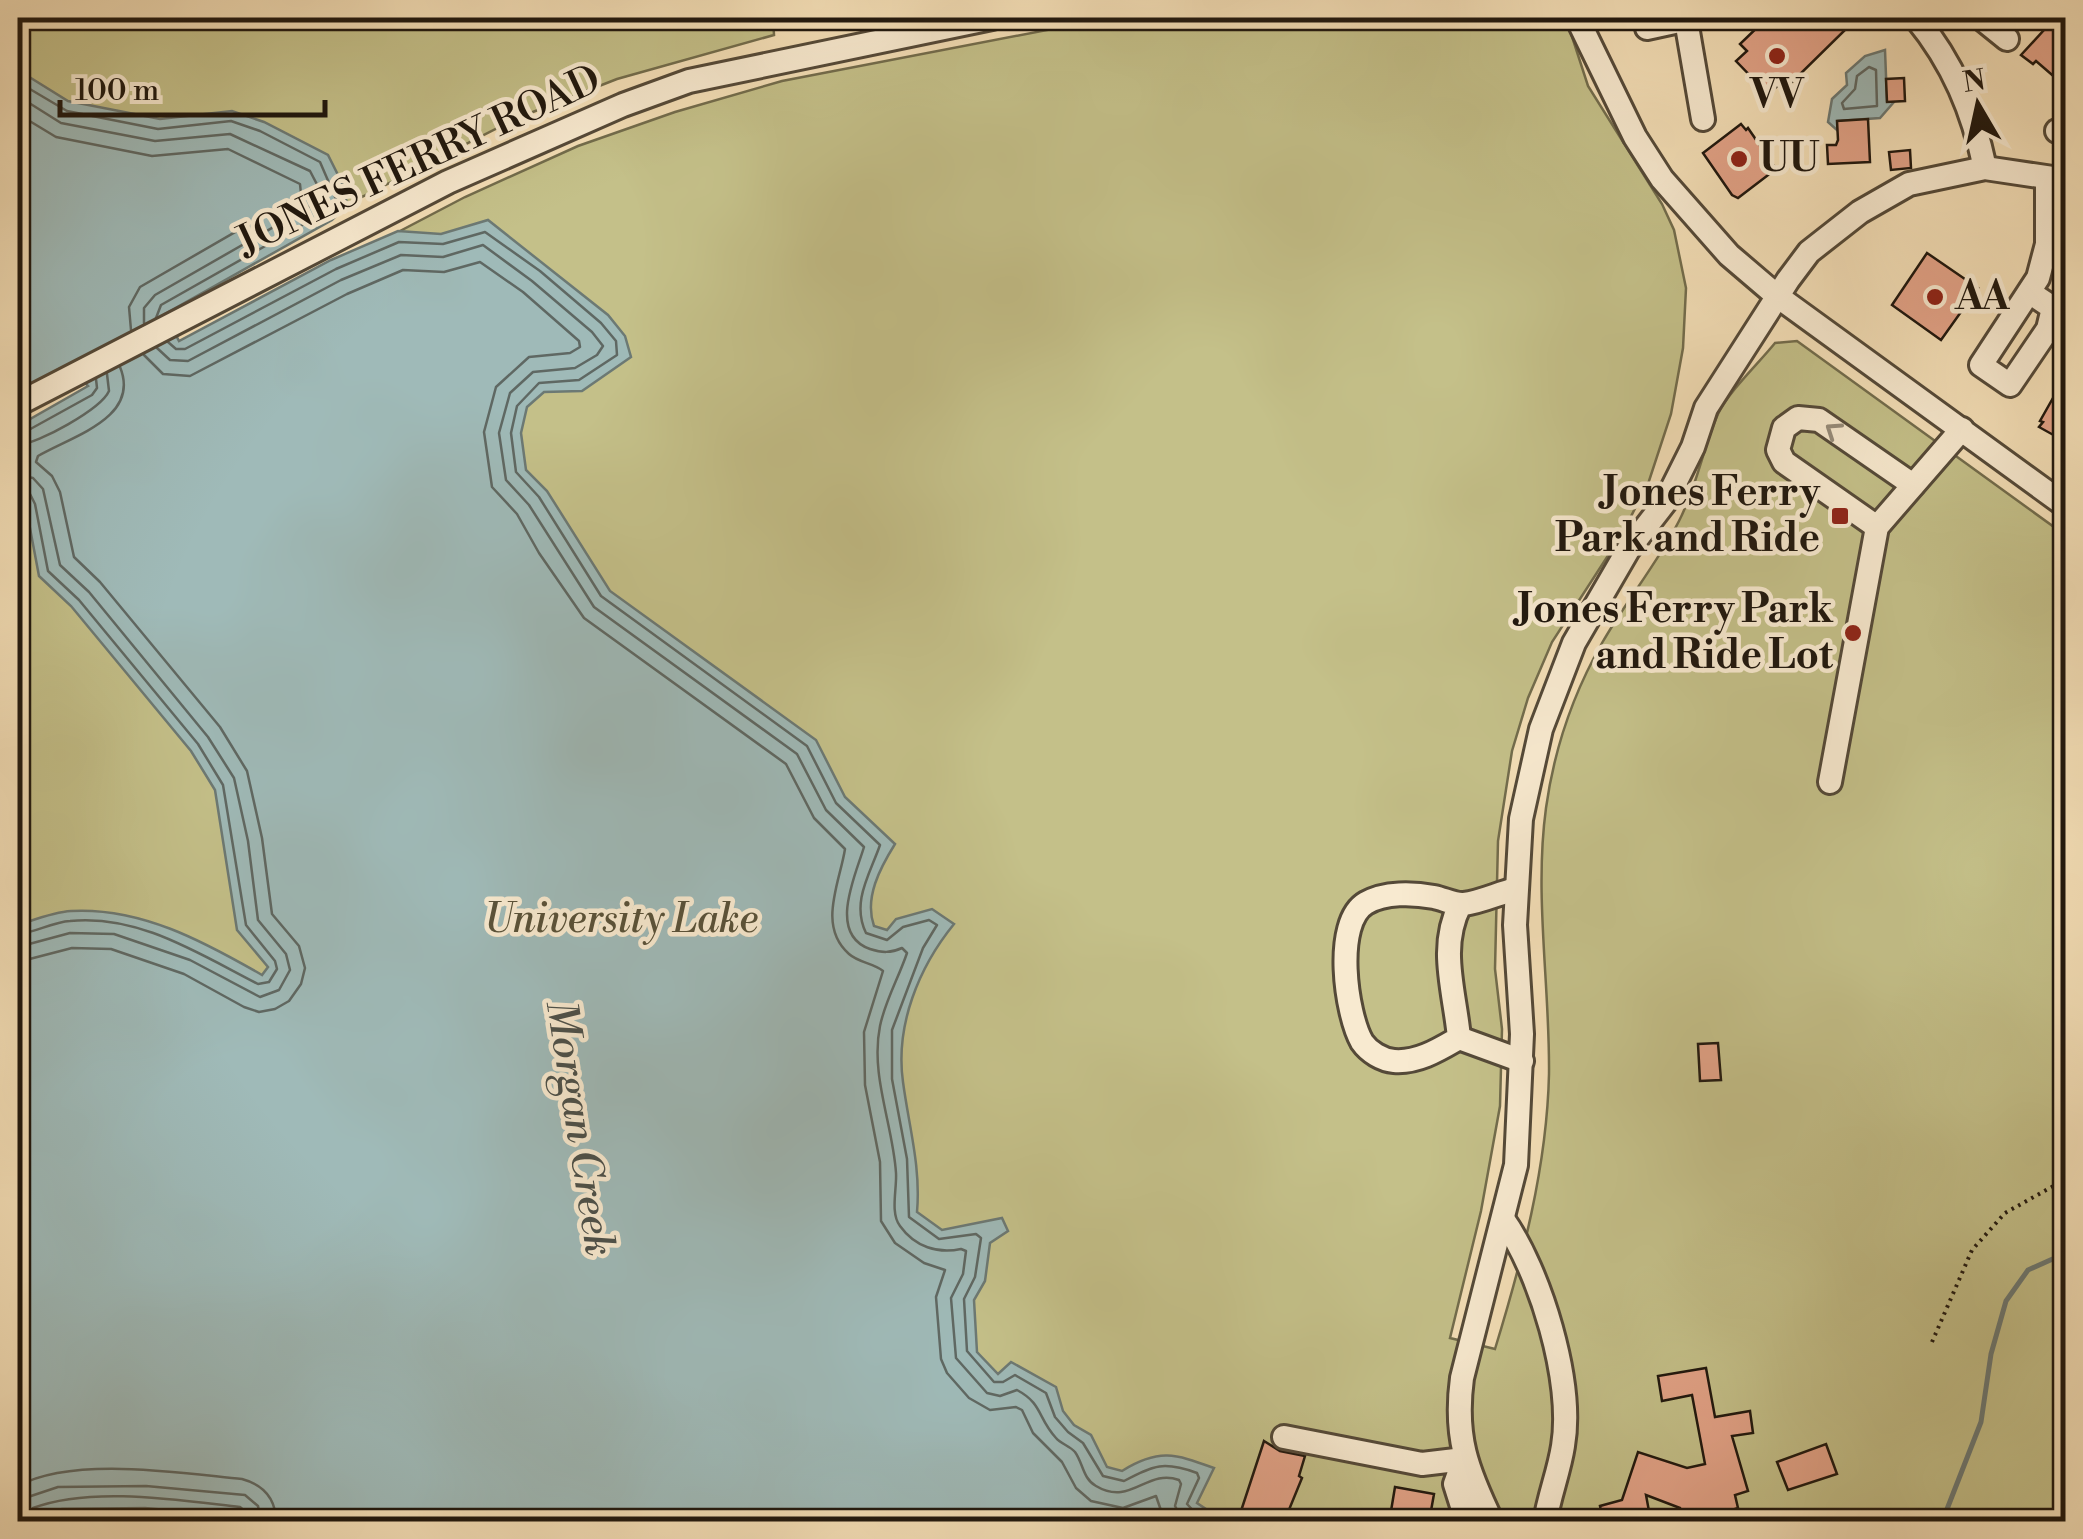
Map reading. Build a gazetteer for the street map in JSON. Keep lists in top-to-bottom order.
{
  "streets": {
    "street": ["JONES FERRY ROAD"]
  },
  "water": ["Morgan Creek"],
  "parks": ["University Lake"],
  "places": {
    "other": [
      "VV",
      "UU",
      "AA",
      "Jones Ferry Park and Ride Lot"
    ],
    "transit": ["Jones Ferry Park and Ride"]
  },
  "scale_bar": "100 m",
  "north": "top"
}
